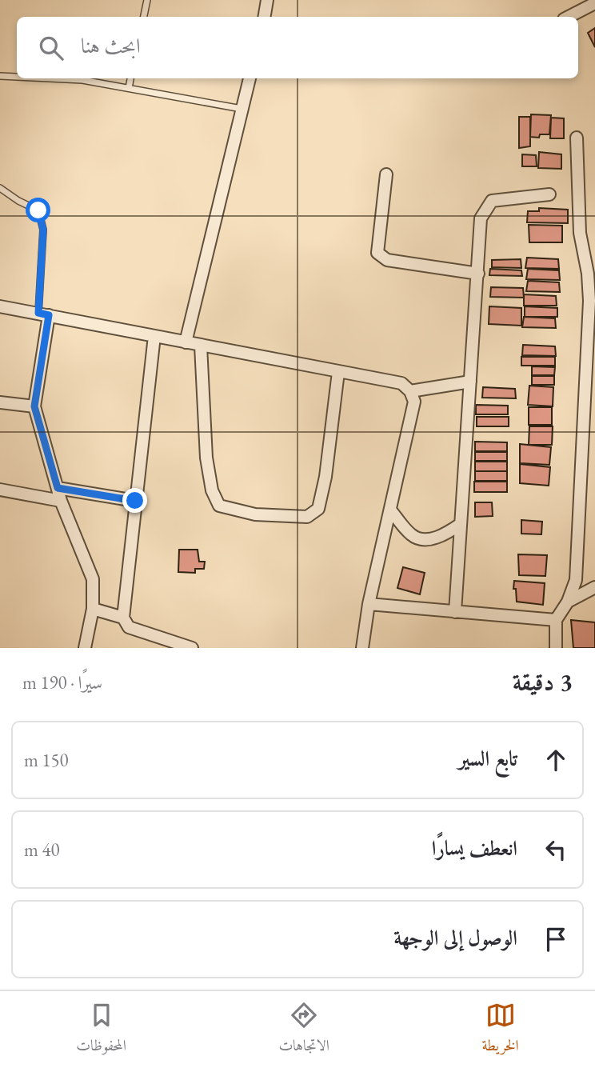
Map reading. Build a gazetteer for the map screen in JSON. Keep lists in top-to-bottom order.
{
  "page": {
    "search": "ابحث هنا",
    "heading": ["3 دقيقة", "سيرًا · 190 m"],
    "list": [
      ["تابع السير", "150 m"],
      ["انعطف يسارًا", "40 m"],
      "الوصول إلى الوجهة"
    ],
    "nav": ["الخريطة", "الاتجاهات", "المحفوظات"]
  }
}
